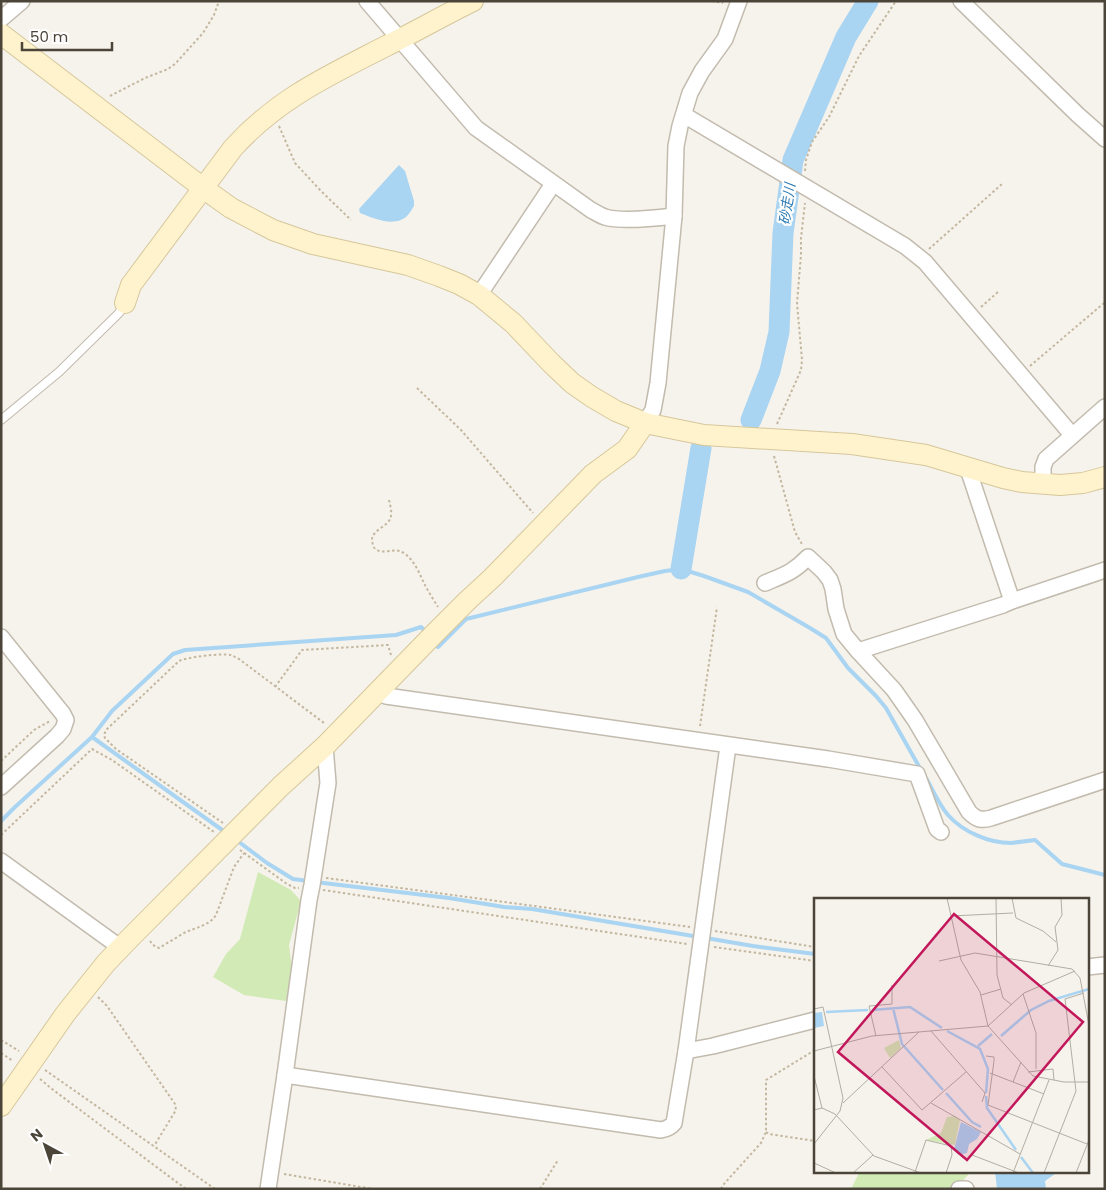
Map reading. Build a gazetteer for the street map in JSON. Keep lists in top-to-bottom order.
{
  "water": ["砂走川"],
  "scale_bar": "50 m",
  "north": "top left"
}
